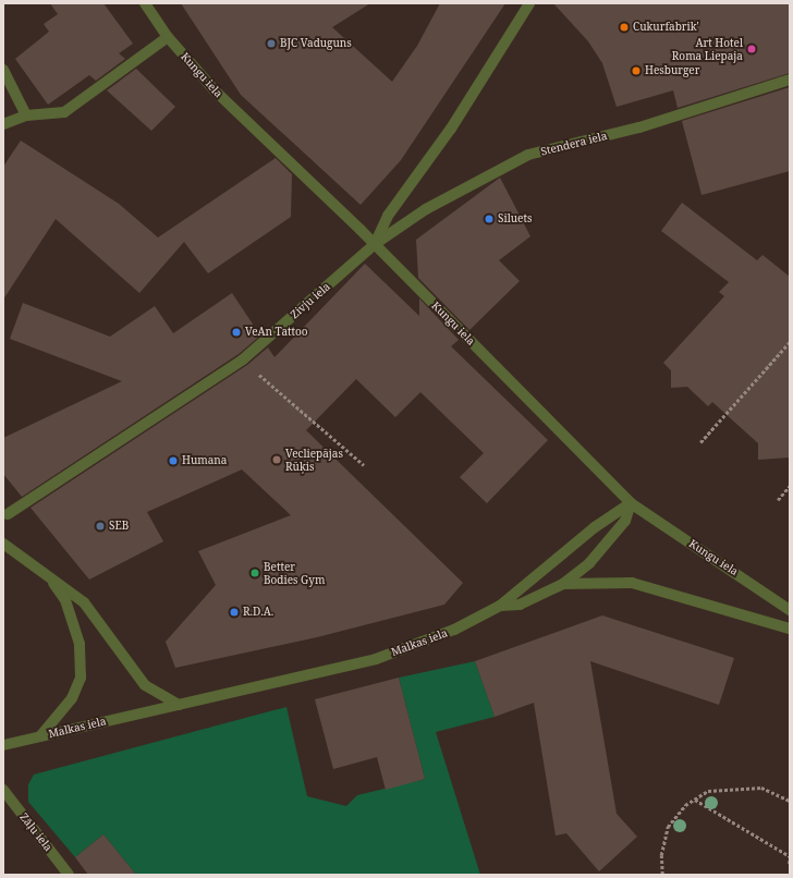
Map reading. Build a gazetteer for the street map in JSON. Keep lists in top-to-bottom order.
{
  "streets": {
    "street": [
      "Kungu iela",
      "Stendera iela",
      "Zivju iela",
      "Malkas iela",
      "Zāļu iela"
    ]
  },
  "crossings": [
    ["Kungu iela", "Stendera iela"],
    ["Kungu iela", "Zivju iela"],
    ["Stendera iela", "Zivju iela"]
  ],
  "places": [
    "Cukurfabrik'",
    "BJC Vaduguns",
    "Art Hotel Roma Liepaja",
    "Hesburger",
    "Siluets",
    "VeAn Tattoo",
    "Vecliepājas Rūķis",
    "Humana",
    "SEB",
    "Better Bodies Gym",
    "R.D.A."
  ]
}
